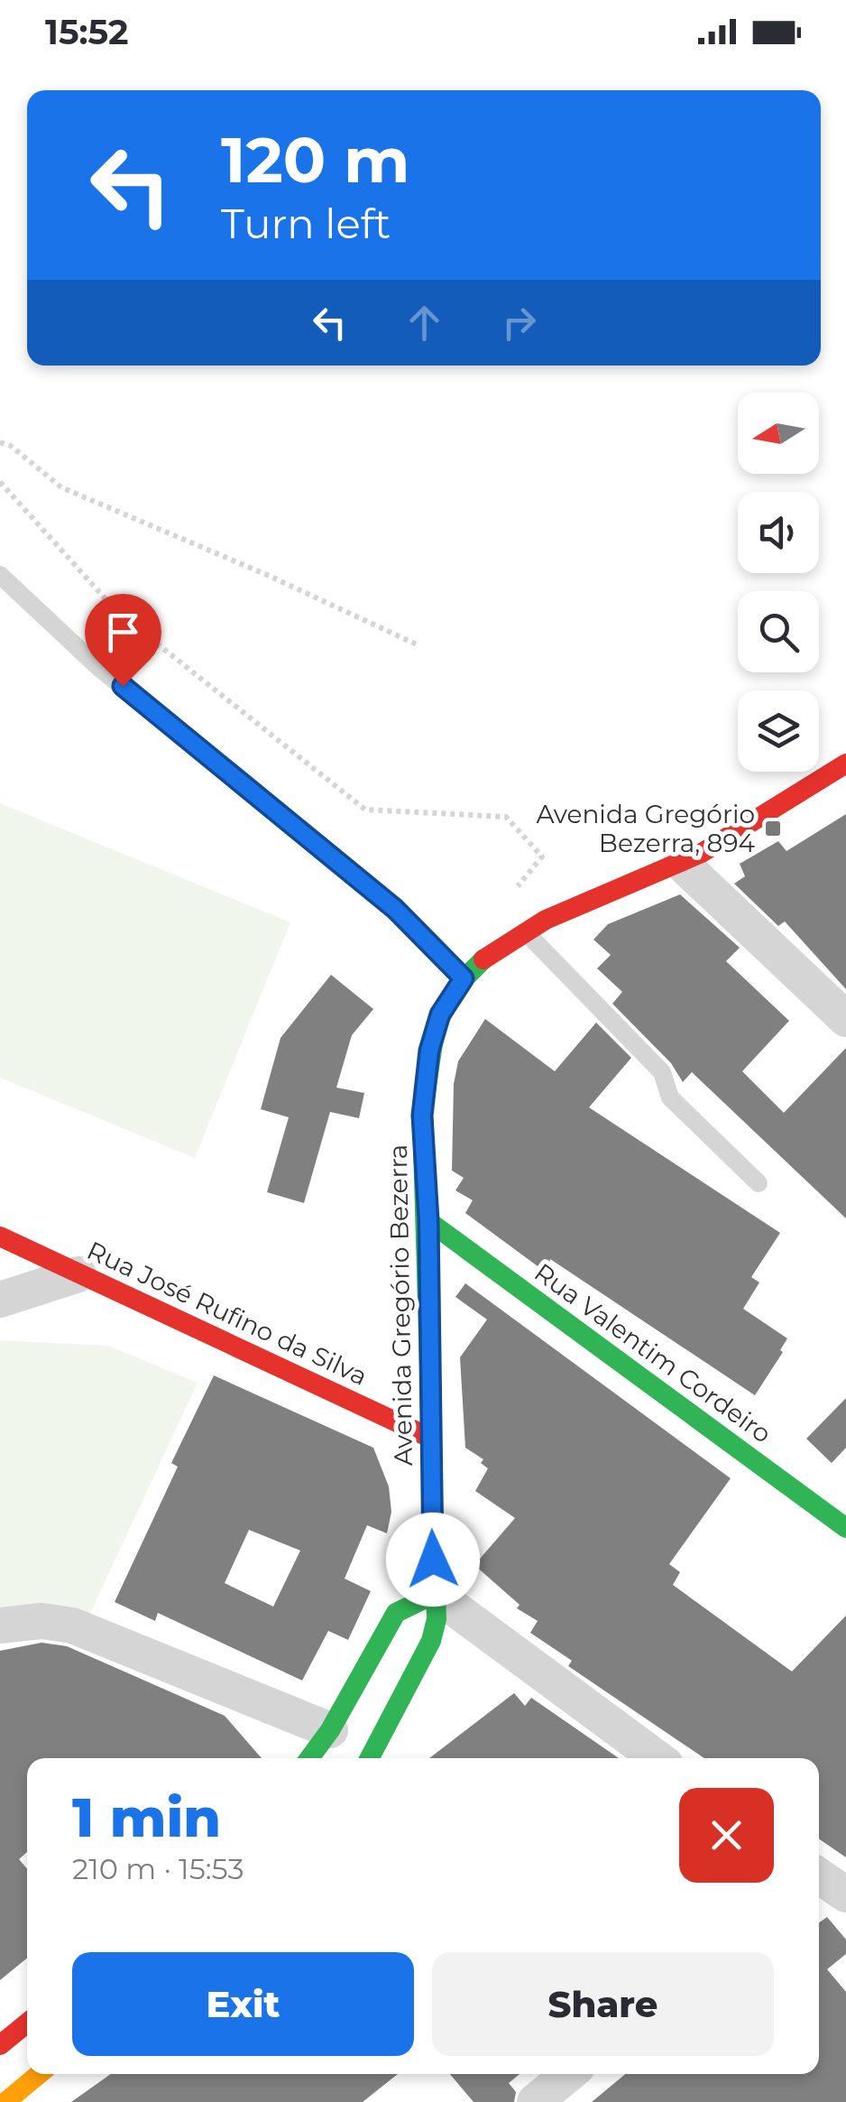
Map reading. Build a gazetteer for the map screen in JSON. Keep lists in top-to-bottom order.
{
  "streets": {
    "street": ["Avenida Gregório Bezerra", "Rua José Rufino da Silva", "Rua Valentim Cordeiro"]
  },
  "crossings": [
    ["Avenida Gregório Bezerra", "Rua José Rufino da Silva"],
    ["Avenida Gregório Bezerra", "Rua Valentim Cordeiro"]
  ],
  "places": {
    "transit": ["Avenida Gregório Bezerra, 894"]
  },
  "north": "left",
  "page": {
    "status": "15:52",
    "turn": ["120 m", "Turn left"],
    "heading": ["1 min", "210 m · 15:53"],
    "buttons": ["Exit", "Share"]
  }
}
